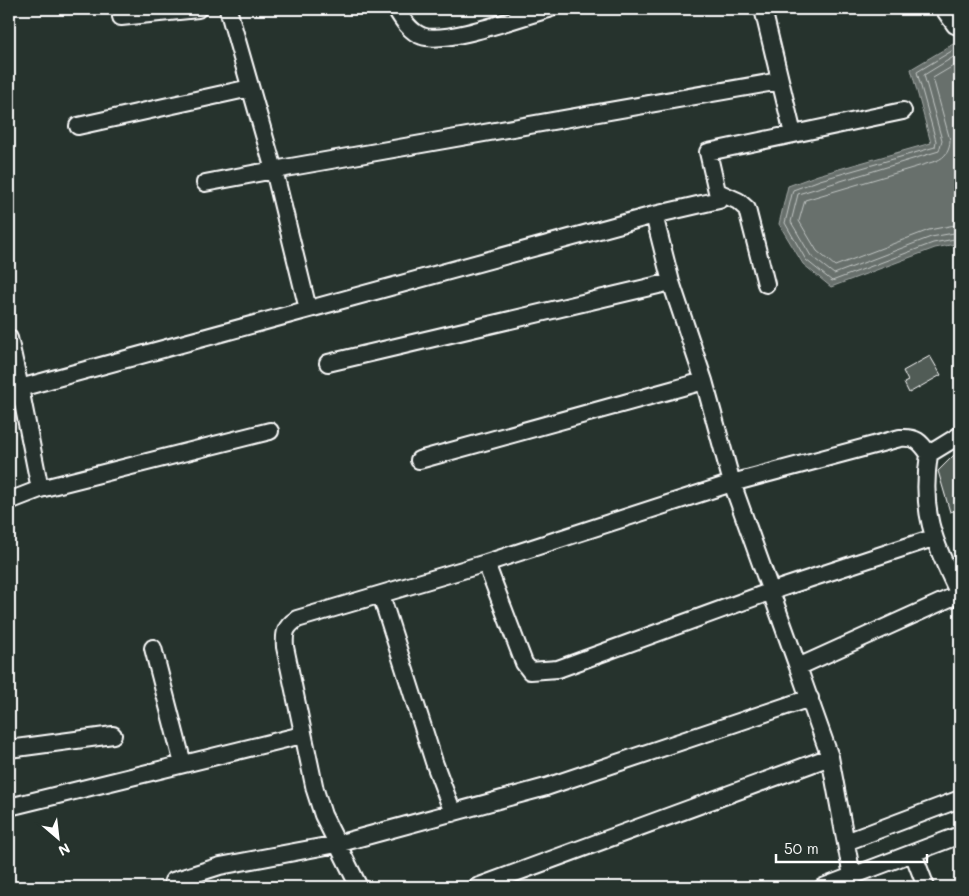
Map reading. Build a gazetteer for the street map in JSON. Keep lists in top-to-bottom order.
{
  "scale_bar": "50 m",
  "north": "bottom right"
}
